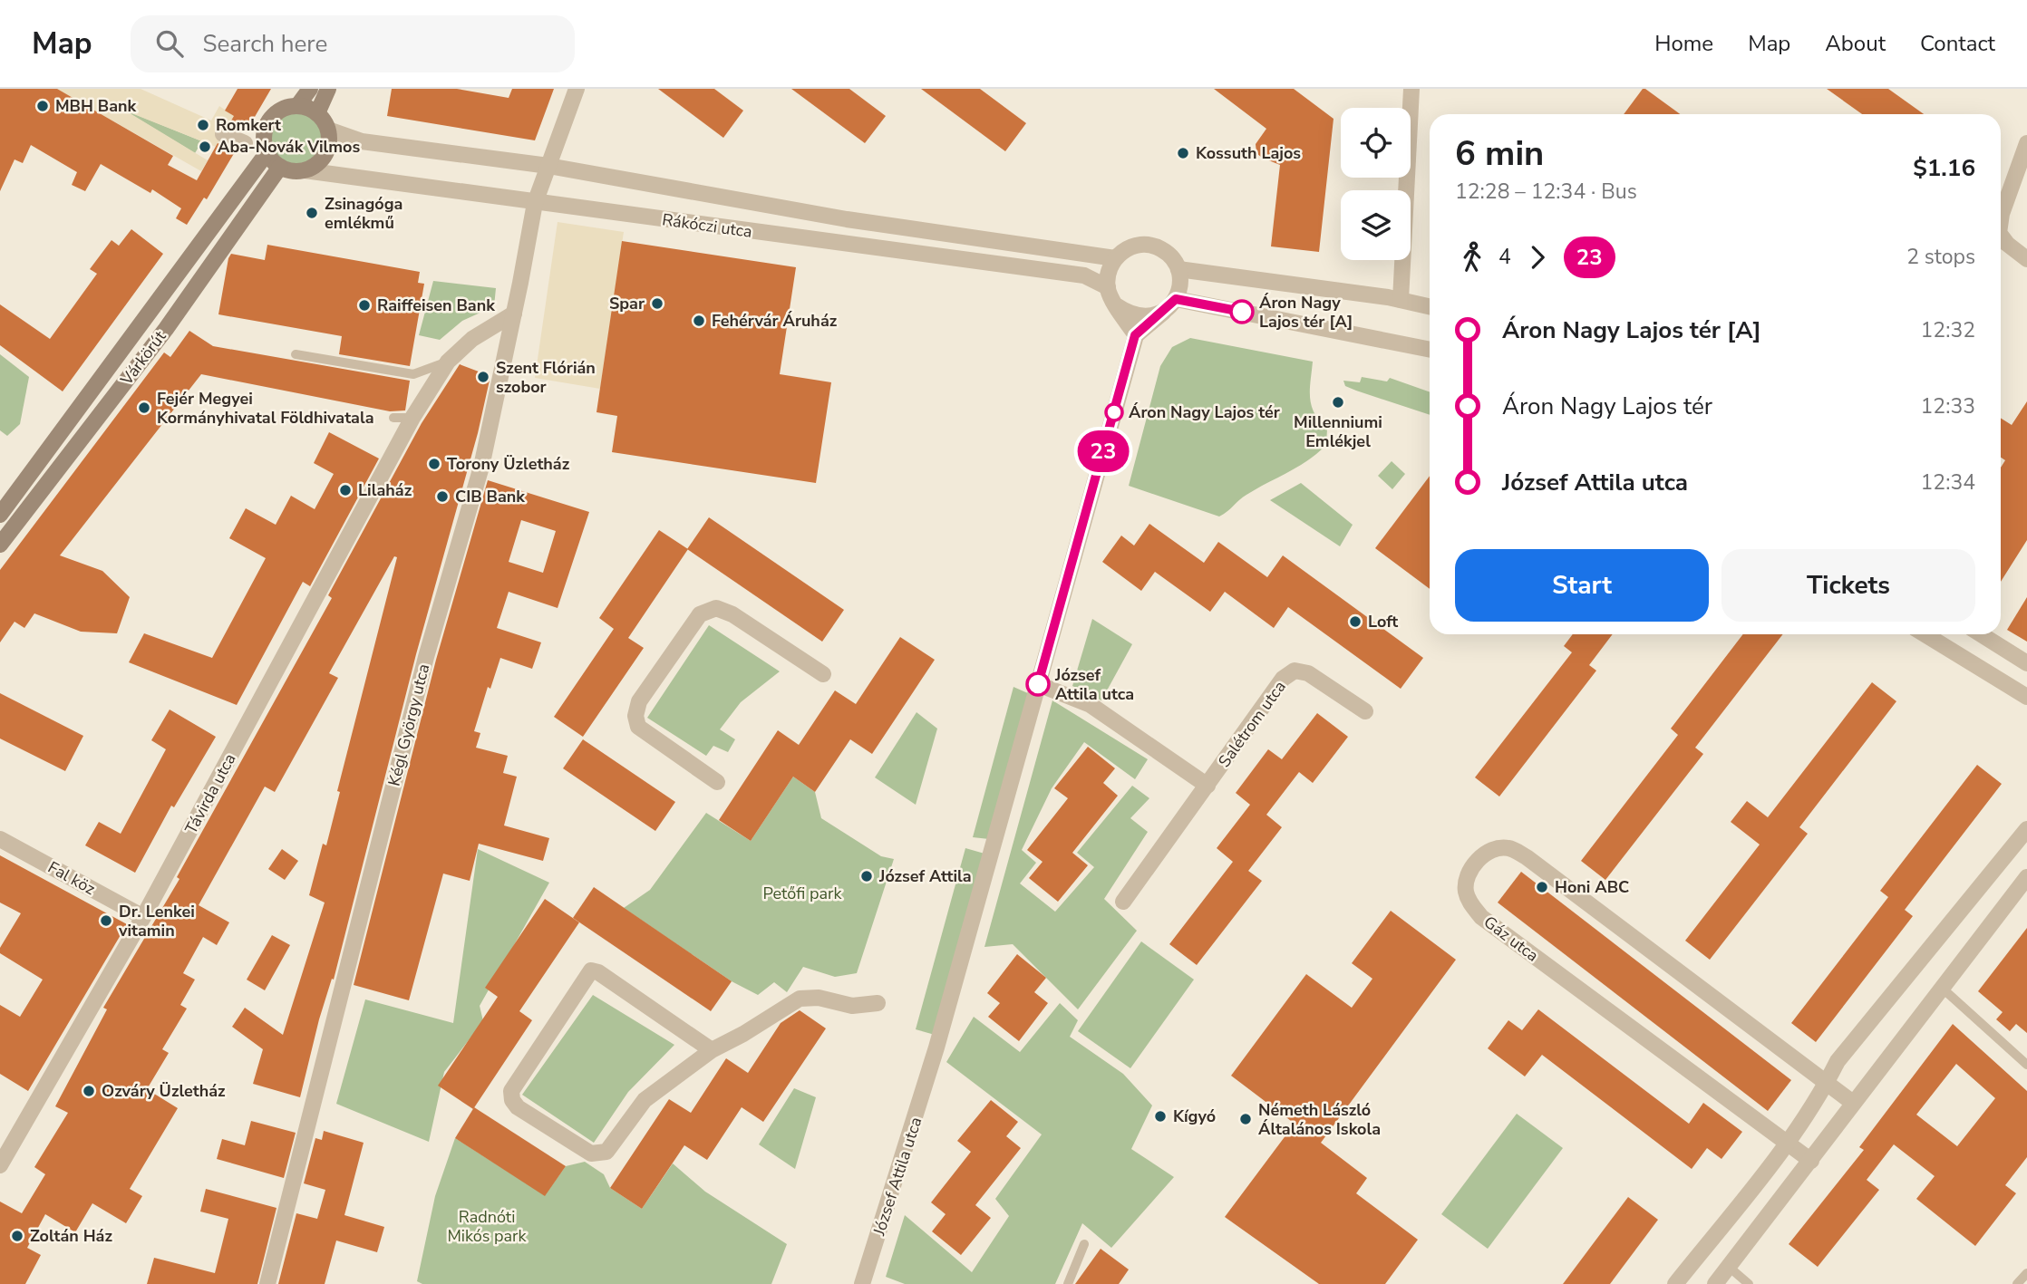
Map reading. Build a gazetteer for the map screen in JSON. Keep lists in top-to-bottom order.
{
  "streets": {
    "street": [
      "Rákóczi utca",
      "Várkörút",
      "Salétrom utca",
      "Kégl György utca",
      "Távirda utca",
      "Fal köz",
      "Gáz utca",
      "József Attila utca"
    ]
  },
  "crossings": [
    ["Rákóczi utca", "Várkörút"],
    ["Rákóczi utca", "Kégl György utca"],
    ["Kégl György utca", "Távirda utca"],
    ["Távirda utca", "Fal köz"]
  ],
  "parks": ["Petőfi park", "Radnóti Mikós park"],
  "places": [
    "MBH Bank",
    "Romkert",
    "Aba-Novák Vilmos",
    "Kossuth Lajos",
    "Zsinagóga emlékmű",
    "Spar",
    "Raiffeisen Bank",
    "Áron Nagy Lajos tér [A]",
    "Fehérvár Áruház",
    "Szent Flórián szobor",
    "Millenniumi Emlékjel",
    "Fejér Megyei Kormányhivatal Földhivatala",
    "Áron Nagy Lajos tér",
    "Torony Üzletház",
    "Lilaház",
    "CIB Bank",
    "Loft",
    "József Attila utca",
    "József Attila",
    "Honi ABC",
    "Dr. Lenkei vitamin",
    "Ozváry Üzletház",
    "Kígyó",
    "Németh László Általános Iskola",
    "Zoltán Ház"
  ],
  "lines": ["bus line 23"],
  "page": {
    "header": "Map",
    "search": "Search here",
    "nav": [
      "Home",
      "Map",
      "About",
      "Contact"
    ],
    "on_map": "23",
    "heading": ["6 min", "12:28 – 12:34 · Bus", "$1.16"],
    "legs": ["4", "23", "2 stops"],
    "list": [
      {
        "name": "Áron Nagy Lajos tér [A]",
        "value": "12:32"
      },
      {
        "name": "Áron Nagy Lajos tér",
        "value": "12:33"
      },
      {
        "name": "József Attila utca",
        "value": "12:34"
      }
    ],
    "buttons": ["Start", "Tickets"]
  }
}
